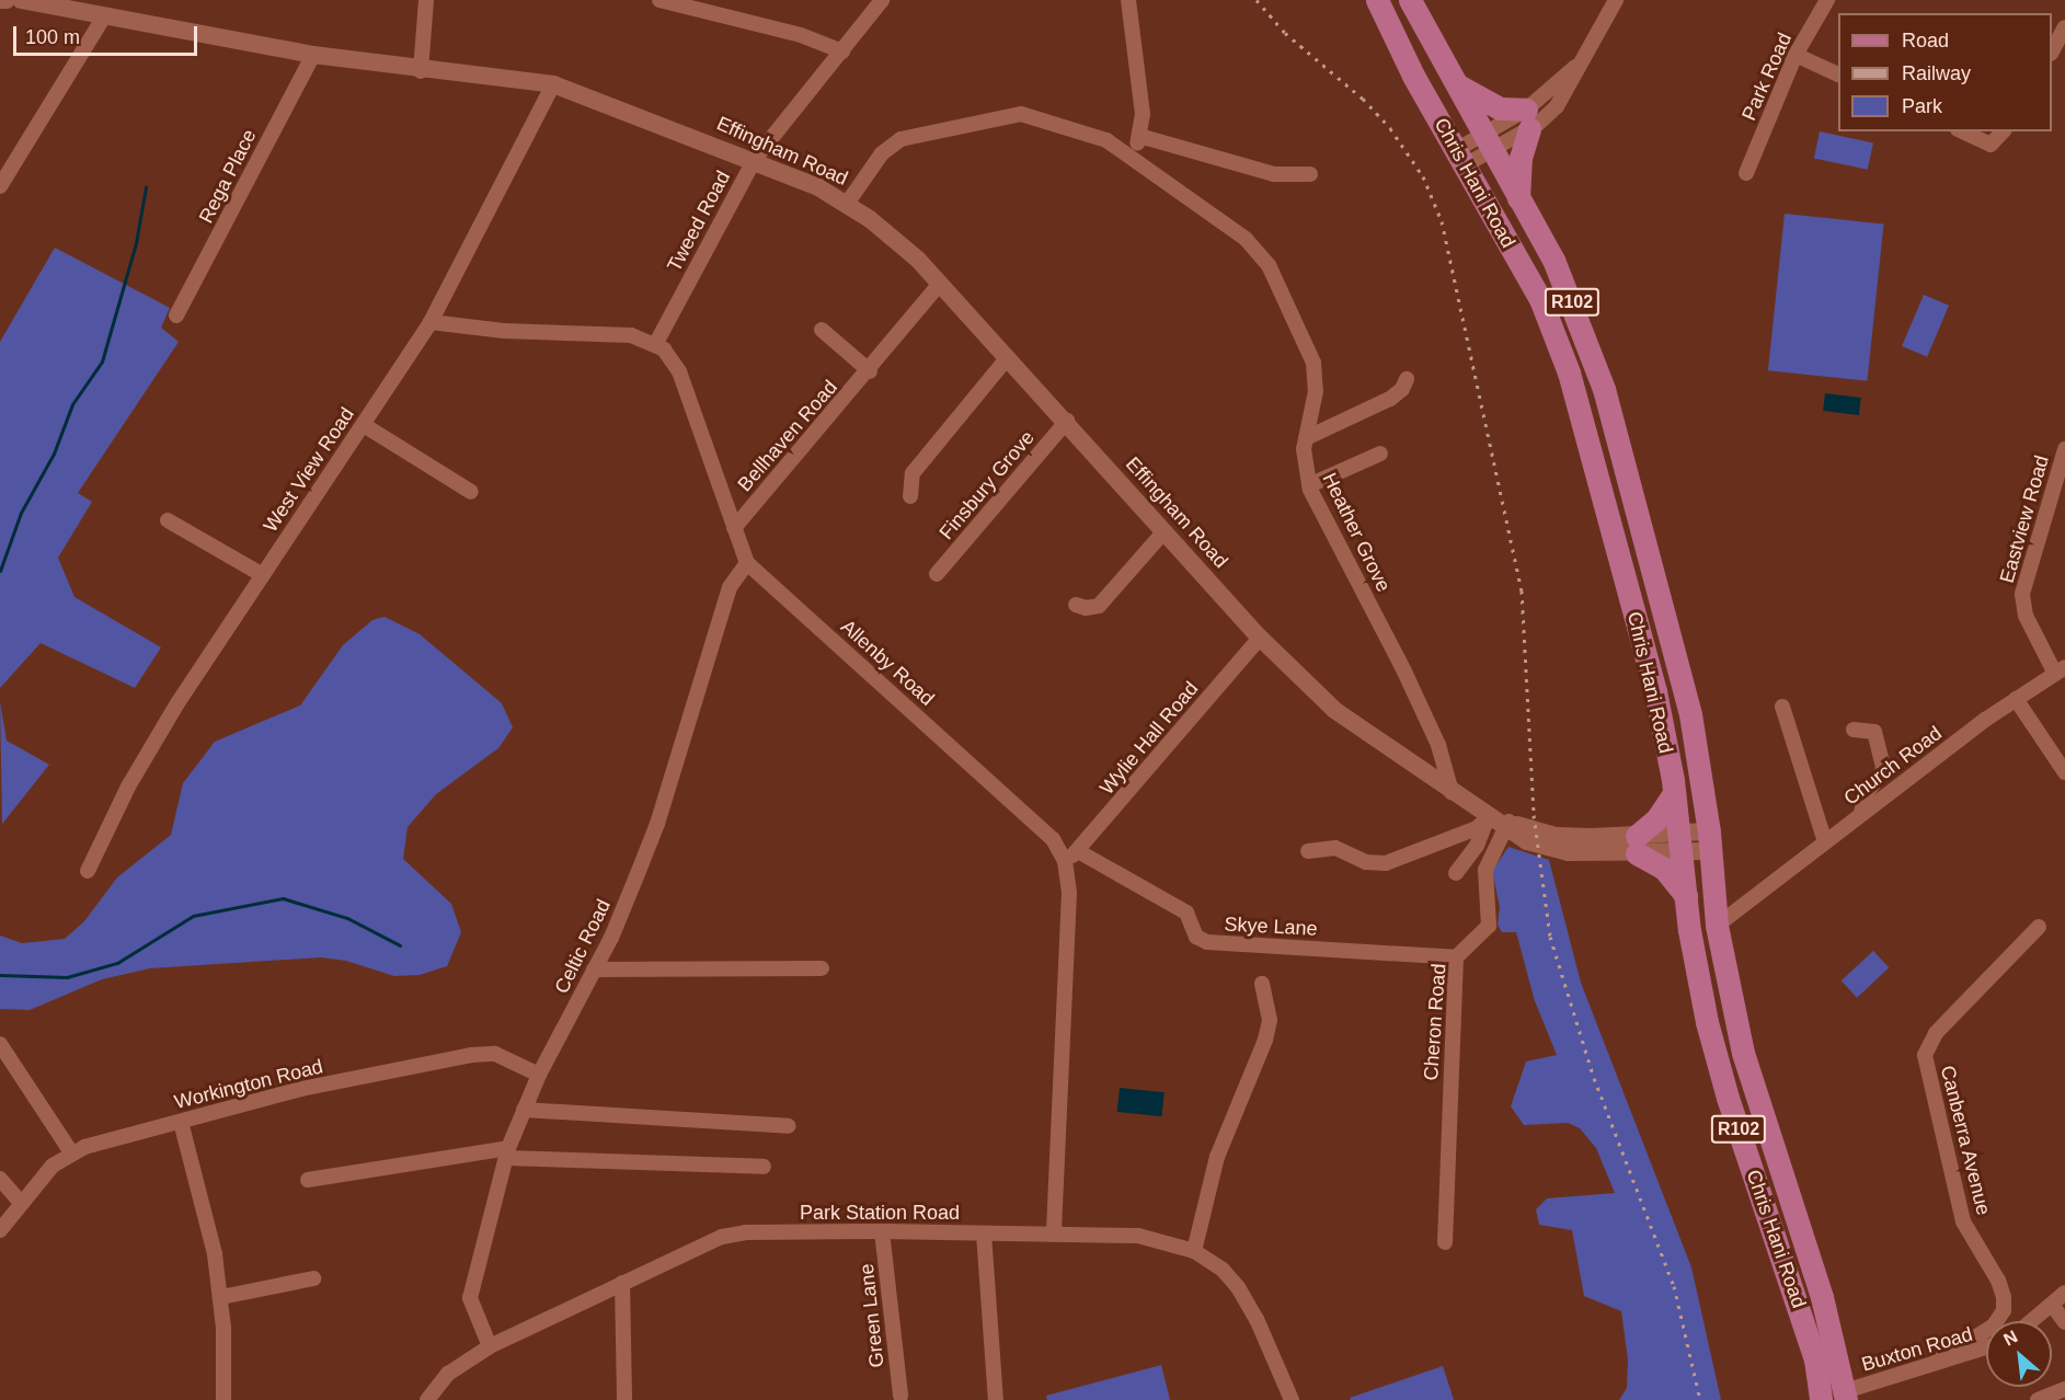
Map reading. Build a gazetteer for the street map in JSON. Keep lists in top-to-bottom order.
{
  "streets": {
    "main road": ["Chris Hani Road", "R102"],
    "street": [
      "Park Road",
      "Effingham Road",
      "Rega Place",
      "Tweed Road",
      "Bellhaven Road",
      "West View Road",
      "Finsbury Grove",
      "Eastview Road",
      "Heather Grove",
      "Allenby Road",
      "Wylie Hall Road",
      "Church Road",
      "Skye Lane",
      "Celtic Road",
      "Cheron Road",
      "Workington Road",
      "Canberra Avenue",
      "Park Station Road",
      "Green Lane",
      "Buxton Road"
    ]
  },
  "crossings": [
    ["Effingham Road", "Rega Place"],
    ["Effingham Road", "Chris Hani Road"],
    ["Effingham Road", "Tweed Road"],
    ["Effingham Road", "West View Road"],
    ["Effingham Road", "Finsbury Grove"],
    ["Effingham Road", "Heather Grove"],
    ["Effingham Road", "Wylie Hall Road"],
    ["Effingham Road", "Cheron Road"],
    ["Chris Hani Road", "Church Road"],
    ["Chris Hani Road", "Buxton Road"],
    ["Tweed Road", "Allenby Road"],
    ["Bellhaven Road", "Allenby Road"],
    ["Eastview Road", "Church Road"],
    ["Allenby Road", "Wylie Hall Road"],
    ["Allenby Road", "Celtic Road"],
    ["Allenby Road", "Park Station Road"],
    ["Wylie Hall Road", "Skye Lane"],
    ["Skye Lane", "Cheron Road"],
    ["Celtic Road", "Workington Road"],
    ["Celtic Road", "Park Station Road"],
    ["Canberra Avenue", "Buxton Road"],
    ["Park Station Road", "Green Lane"]
  ],
  "legend": ["Road", "Railway", "Park"],
  "scale_bar": "100 m",
  "north": "top left"
}
